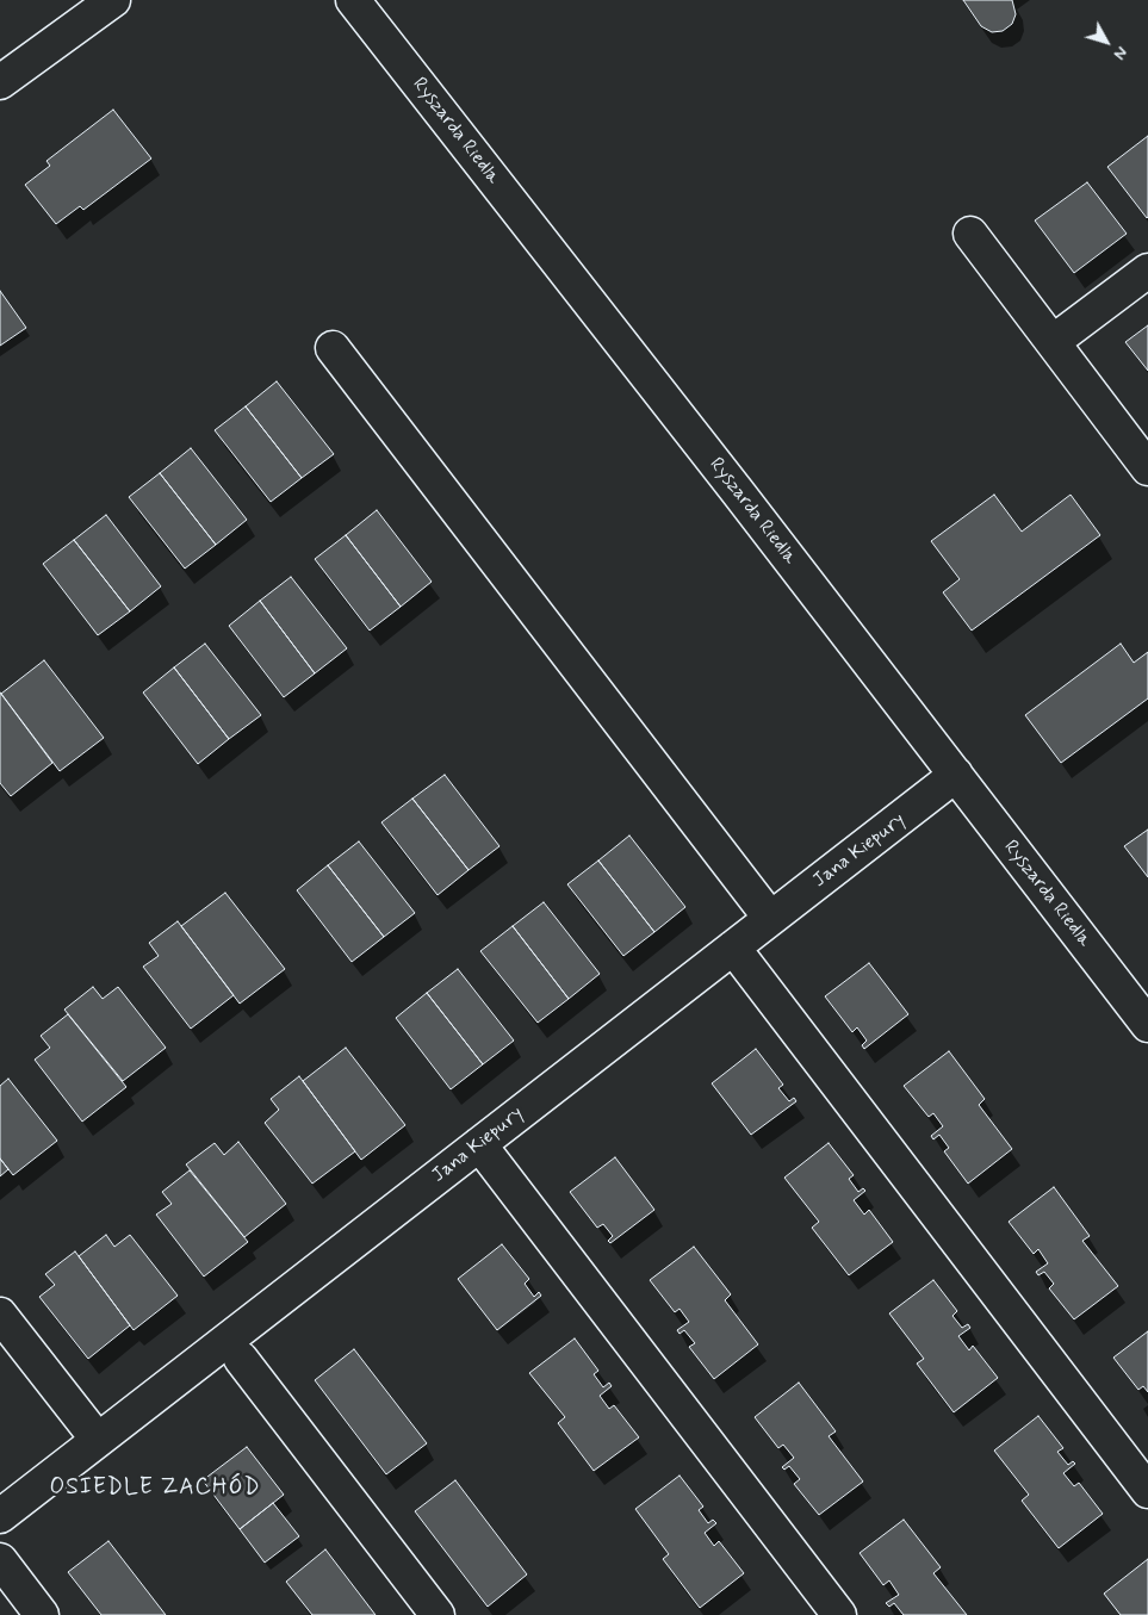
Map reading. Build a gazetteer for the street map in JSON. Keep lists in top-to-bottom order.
{
  "streets": {
    "street": ["Ryszarda Riedla", "Jana Kiepury"]
  },
  "crossings": [
    ["Ryszarda Riedla", "Jana Kiepury"]
  ],
  "districts": ["OSIEDLE ZACHÓD"],
  "north": "bottom right"
}
